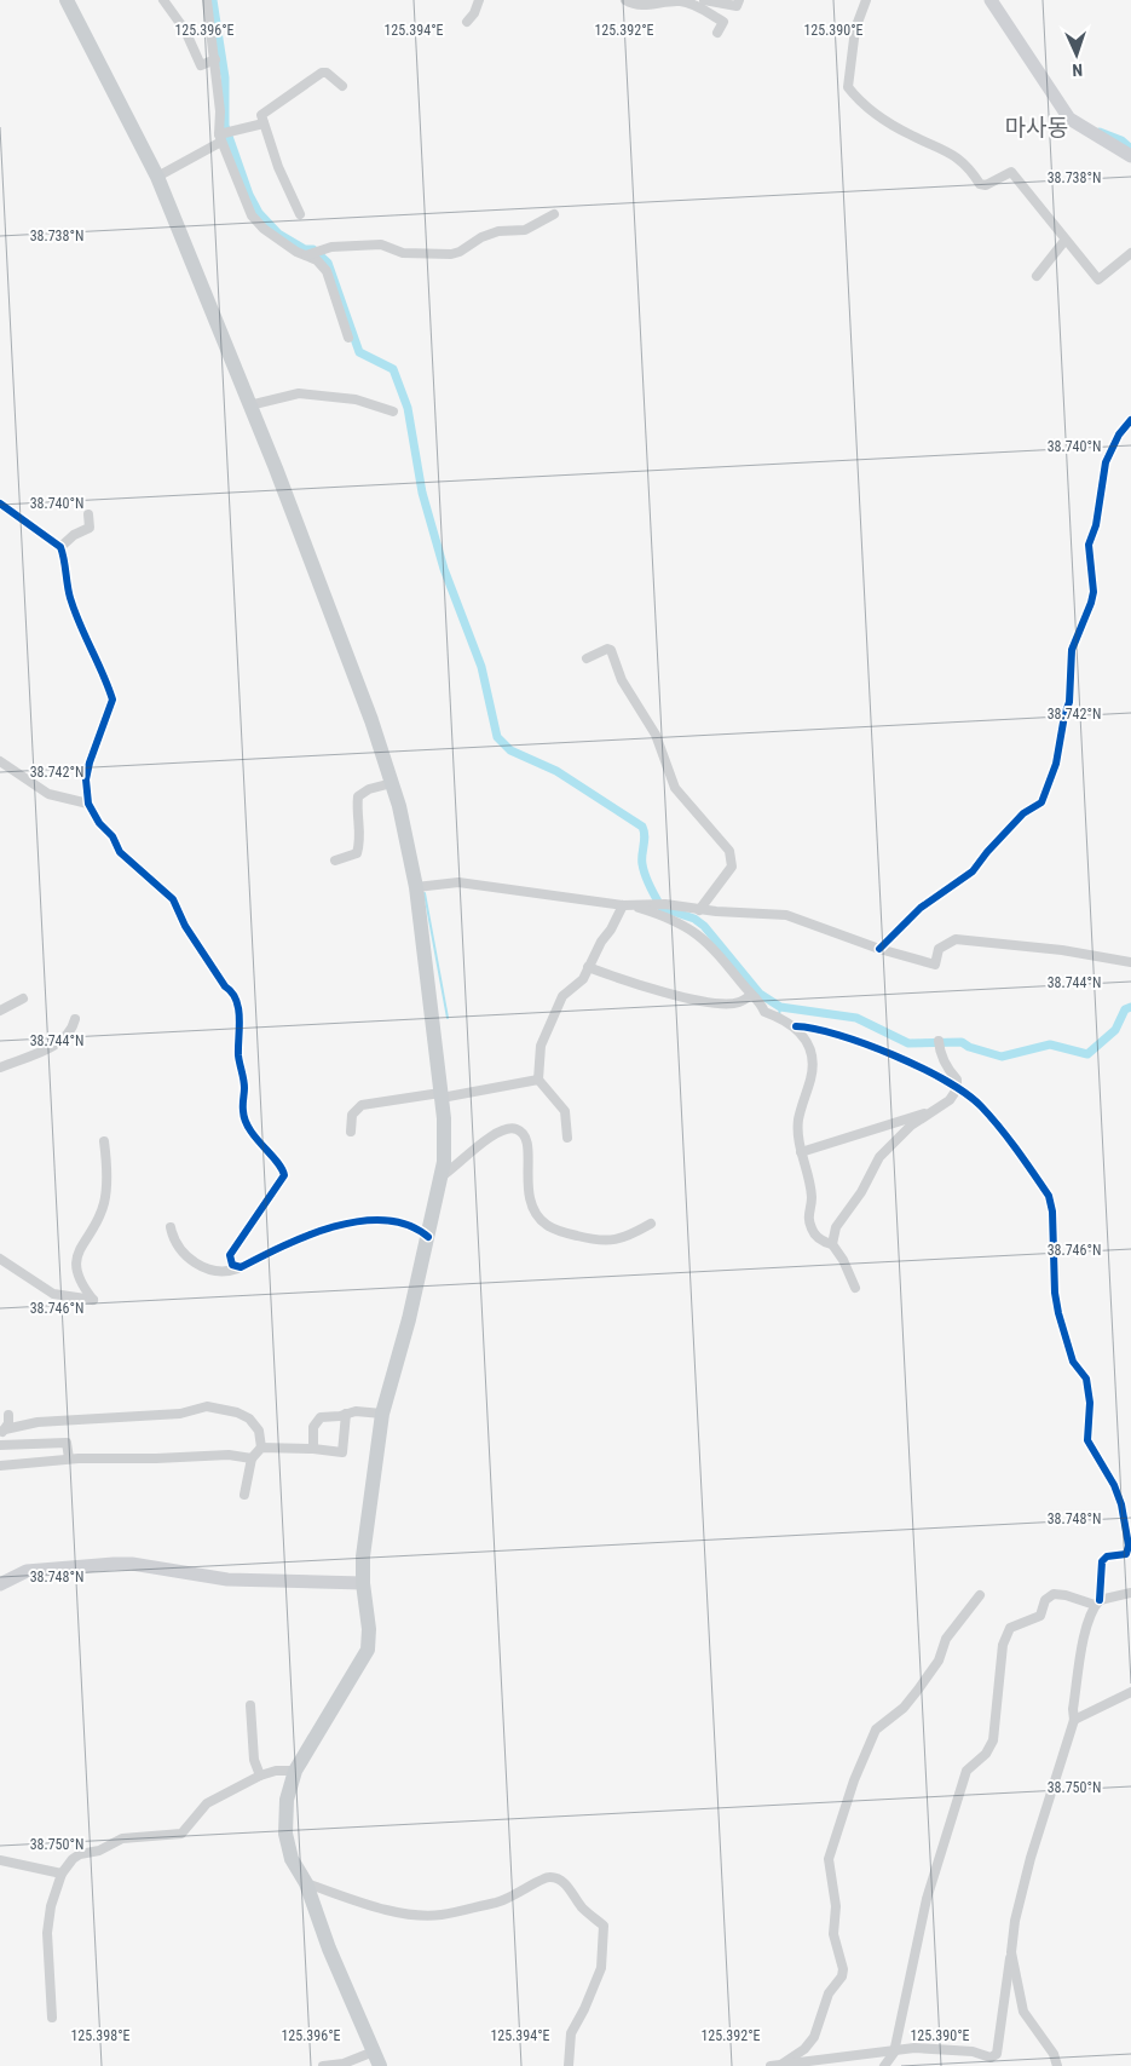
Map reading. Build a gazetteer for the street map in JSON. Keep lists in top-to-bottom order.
{
  "districts": ["마사동"],
  "north": "bottom",
  "coordinates": [
    "125.396°E",
    "125.394°E",
    "125.392°E",
    "125.390°E",
    "38.738°N",
    "38.740°N",
    "38.742°N",
    "38.744°N",
    "38.746°N",
    "38.748°N",
    "38.750°N",
    "125.398°E"
  ]
}
